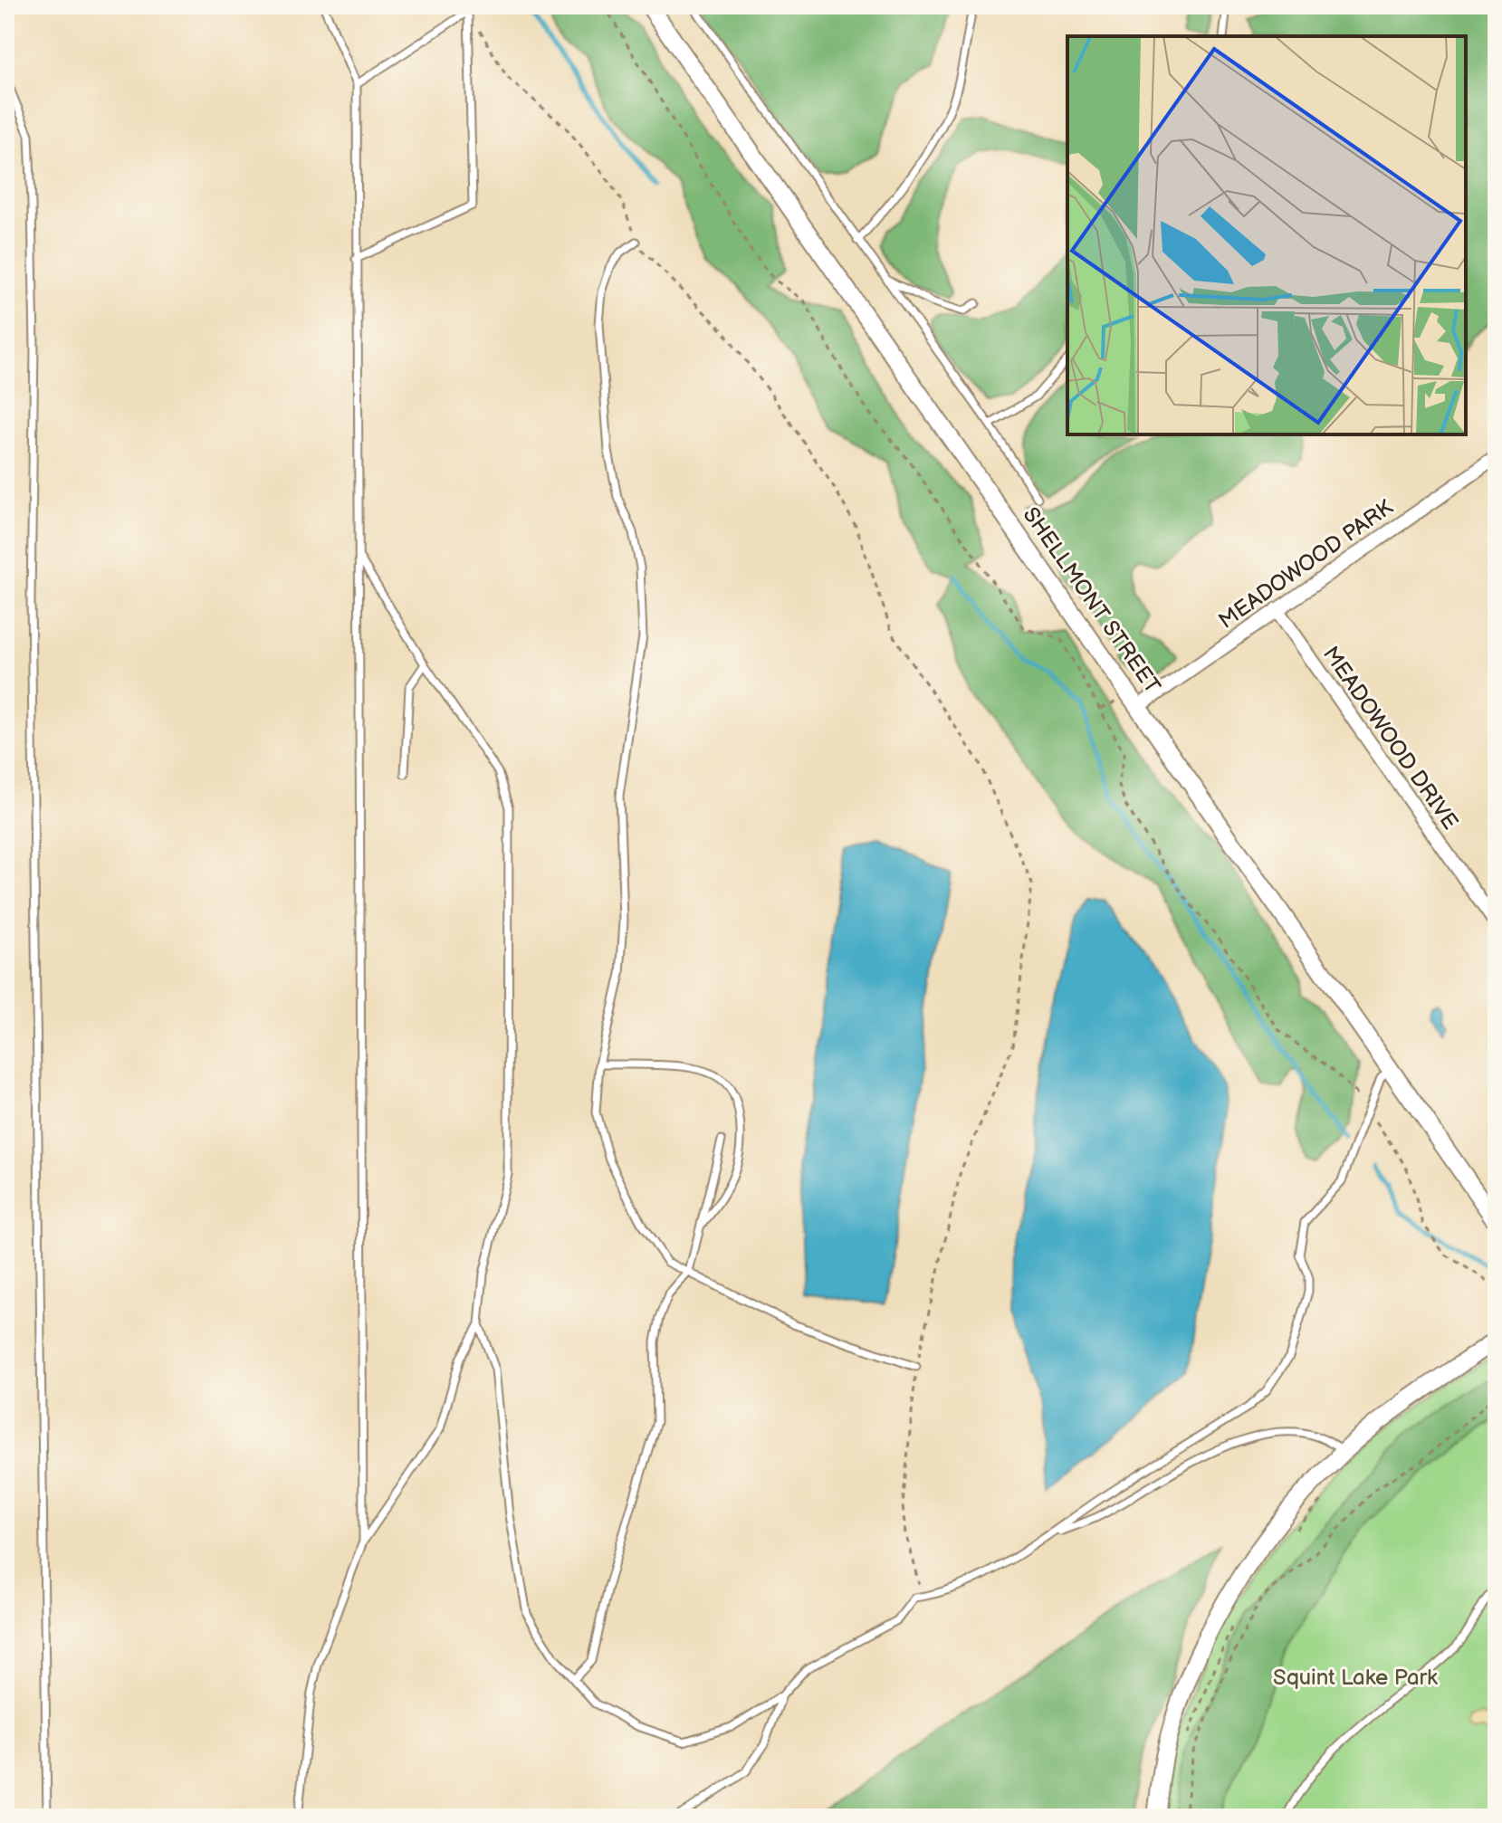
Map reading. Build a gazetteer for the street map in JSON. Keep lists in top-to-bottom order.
{
  "streets": {
    "street": ["MEADOWOOD PARK", "SHELLMONT STREET", "MEADOWOOD DRIVE"]
  },
  "crossings": [
    ["MEADOWOOD PARK", "SHELLMONT STREET"],
    ["MEADOWOOD PARK", "MEADOWOOD DRIVE"]
  ],
  "parks": ["Squint Lake Park"]
}
